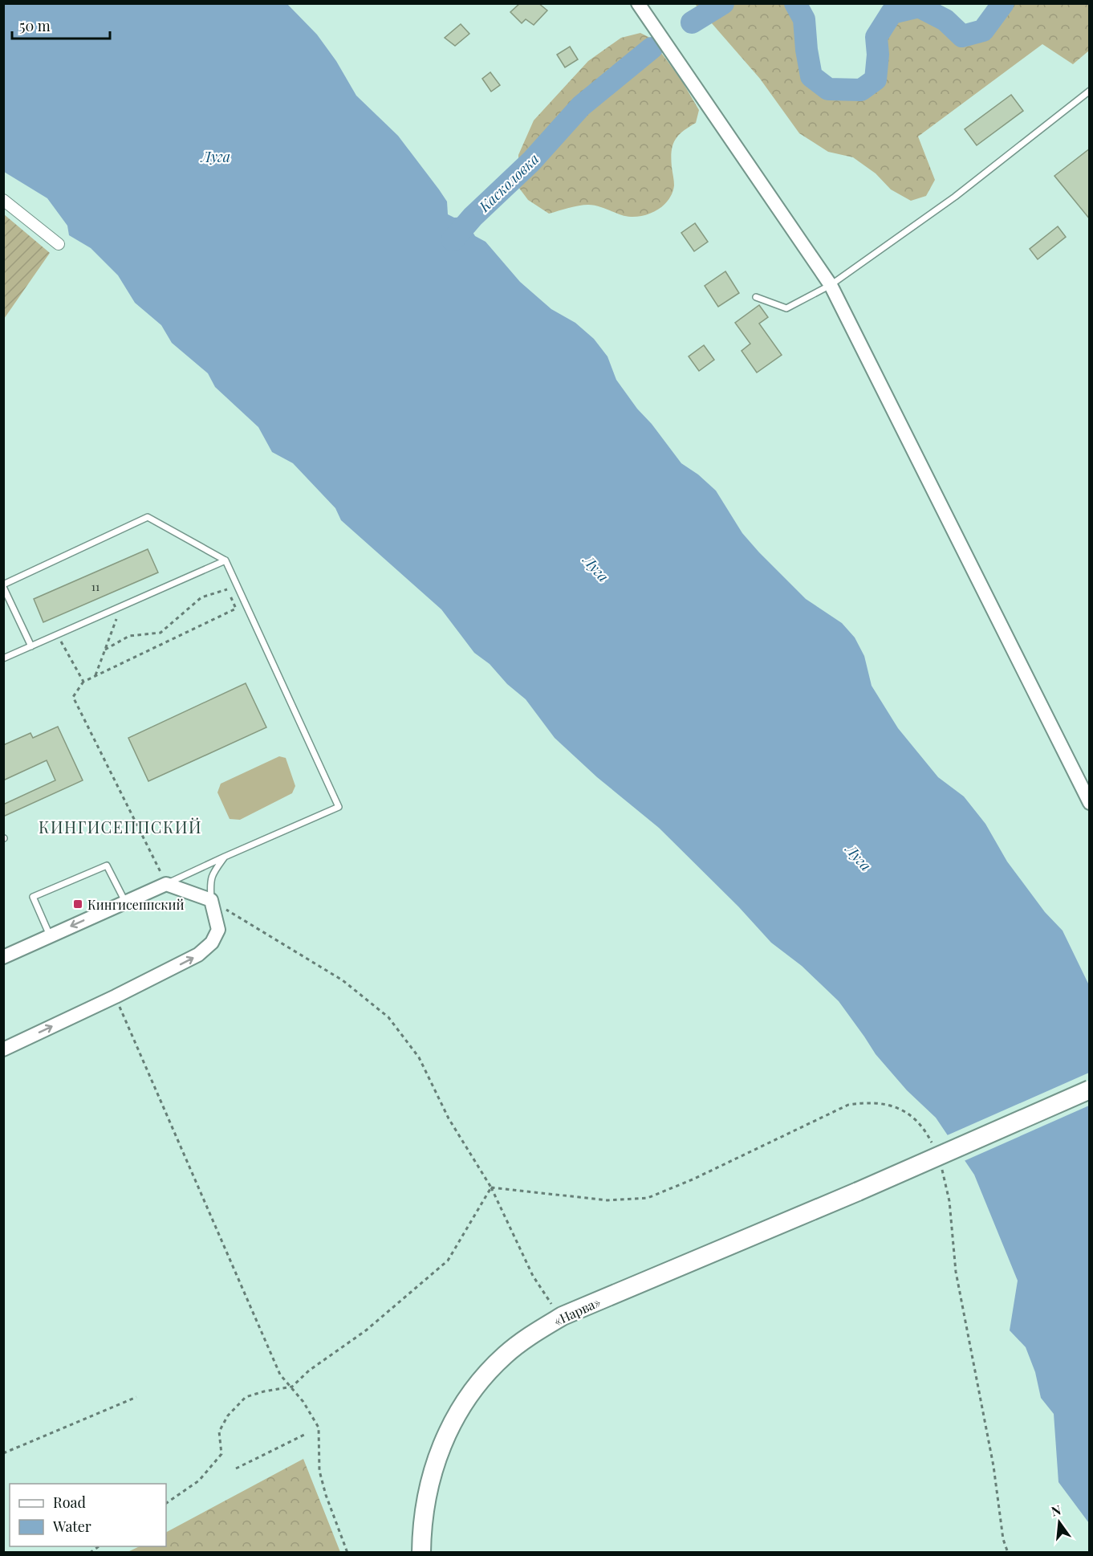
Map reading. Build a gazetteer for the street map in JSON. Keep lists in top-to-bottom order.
{
  "streets": {
    "highway": ["«Нарва»"]
  },
  "districts": ["КИНГИСЕППСКИЙ"],
  "water": ["Луга", "Касколовка"],
  "places": {
    "transit": ["Кингисеппский"]
  },
  "house_numbers": ["11"],
  "legend": ["Road", "Water"],
  "scale_bar": "50 m",
  "north": "top"
}
